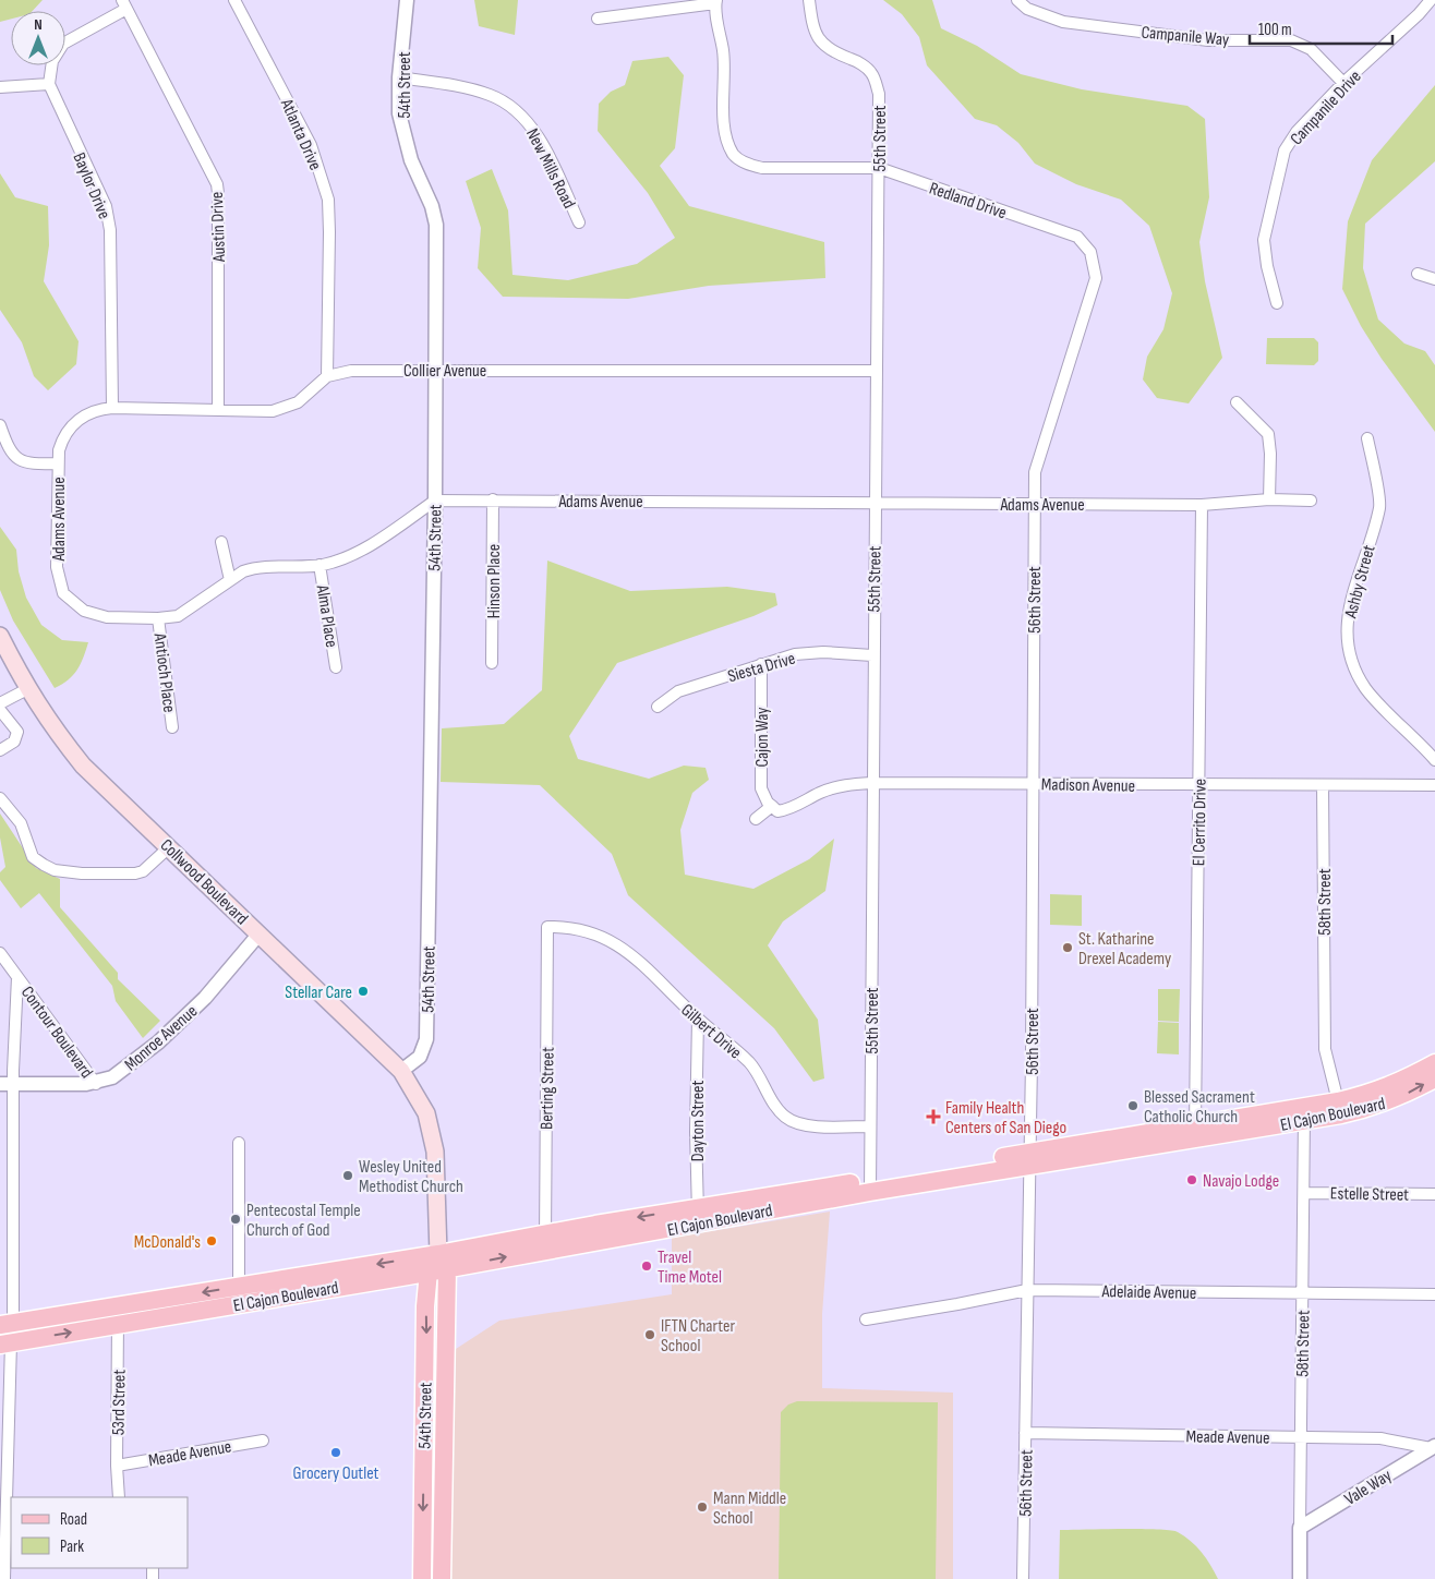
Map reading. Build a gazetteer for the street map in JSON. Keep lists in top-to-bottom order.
{
  "streets": {
    "main road": ["54th Street", "Collwood Boulevard", "El Cajon Boulevard"],
    "street": [
      "Campanile Way",
      "Campanile Drive",
      "Atlanta Drive",
      "55th Street",
      "New Mills Road",
      "Baylor Drive",
      "Redland Drive",
      "Austin Drive",
      "Collier Avenue",
      "Adams Avenue",
      "Hinson Place",
      "Ashby Street",
      "56th Street",
      "Alma Place",
      "Siesta Drive",
      "Antioch Place",
      "Cajon Way",
      "Madison Avenue",
      "El Cerrito Drive",
      "58th Street",
      "Gilbert Drive",
      "Contour Boulevard",
      "Monroe Avenue",
      "Berting Street",
      "Dayton Street",
      "Estelle Street",
      "Adelaide Avenue",
      "53rd Street",
      "Meade Avenue",
      "Vale Way"
    ]
  },
  "crossings": [
    ["Campanile Way", "Campanile Drive"],
    ["54th Street", "New Mills Road"],
    ["54th Street", "Collier Avenue"],
    ["54th Street", "Adams Avenue"],
    ["54th Street", "Collwood Boulevard"],
    ["54th Street", "El Cajon Boulevard"],
    ["Atlanta Drive", "Collier Avenue"],
    ["55th Street", "Redland Drive"],
    ["55th Street", "Collier Avenue"],
    ["55th Street", "Adams Avenue"],
    ["55th Street", "Siesta Drive"],
    ["55th Street", "Madison Avenue"],
    ["55th Street", "Gilbert Drive"],
    ["55th Street", "El Cajon Boulevard"],
    ["Baylor Drive", "Collier Avenue"],
    ["Redland Drive", "Adams Avenue"],
    ["Redland Drive", "56th Street"],
    ["Austin Drive", "Collier Avenue"],
    ["Collier Avenue", "Adams Avenue"],
    ["Adams Avenue", "Hinson Place"],
    ["Adams Avenue", "56th Street"],
    ["Adams Avenue", "Alma Place"],
    ["Adams Avenue", "Antioch Place"],
    ["Adams Avenue", "El Cerrito Drive"],
    ["56th Street", "Madison Avenue"],
    ["56th Street", "El Cajon Boulevard"],
    ["56th Street", "Adelaide Avenue"],
    ["56th Street", "Meade Avenue"],
    ["Siesta Drive", "Cajon Way"],
    ["Cajon Way", "Madison Avenue"],
    ["Madison Avenue", "El Cerrito Drive"],
    ["Madison Avenue", "58th Street"],
    ["El Cerrito Drive", "El Cajon Boulevard"],
    ["Collwood Boulevard", "Monroe Avenue"],
    ["58th Street", "El Cajon Boulevard"],
    ["58th Street", "Estelle Street"],
    ["58th Street", "Adelaide Avenue"],
    ["58th Street", "Meade Avenue"],
    ["58th Street", "Vale Way"],
    ["Gilbert Drive", "Berting Street"],
    ["Gilbert Drive", "Dayton Street"],
    ["Contour Boulevard", "Monroe Avenue"],
    ["Berting Street", "El Cajon Boulevard"],
    ["El Cajon Boulevard", "Dayton Street"],
    ["El Cajon Boulevard", "53rd Street"],
    ["53rd Street", "Meade Avenue"],
    ["Meade Avenue", "Vale Way"]
  ],
  "places": {
    "other": [
      "St. Katharine Drexel Academy",
      "Stellar Care",
      "Blessed Sacrament Catholic Church",
      "Wesley United Methodist Church",
      "Navajo Lodge",
      "Pentecostal Temple Church of God",
      "McDonald's",
      "Travel Time Motel",
      "IFTN Charter School",
      "Grocery Outlet",
      "Mann Middle School"
    ],
    "health": ["Family Health Centers of San Diego"]
  },
  "legend": ["Road", "Park"],
  "scale_bar": "100 m",
  "north": "top"
}
